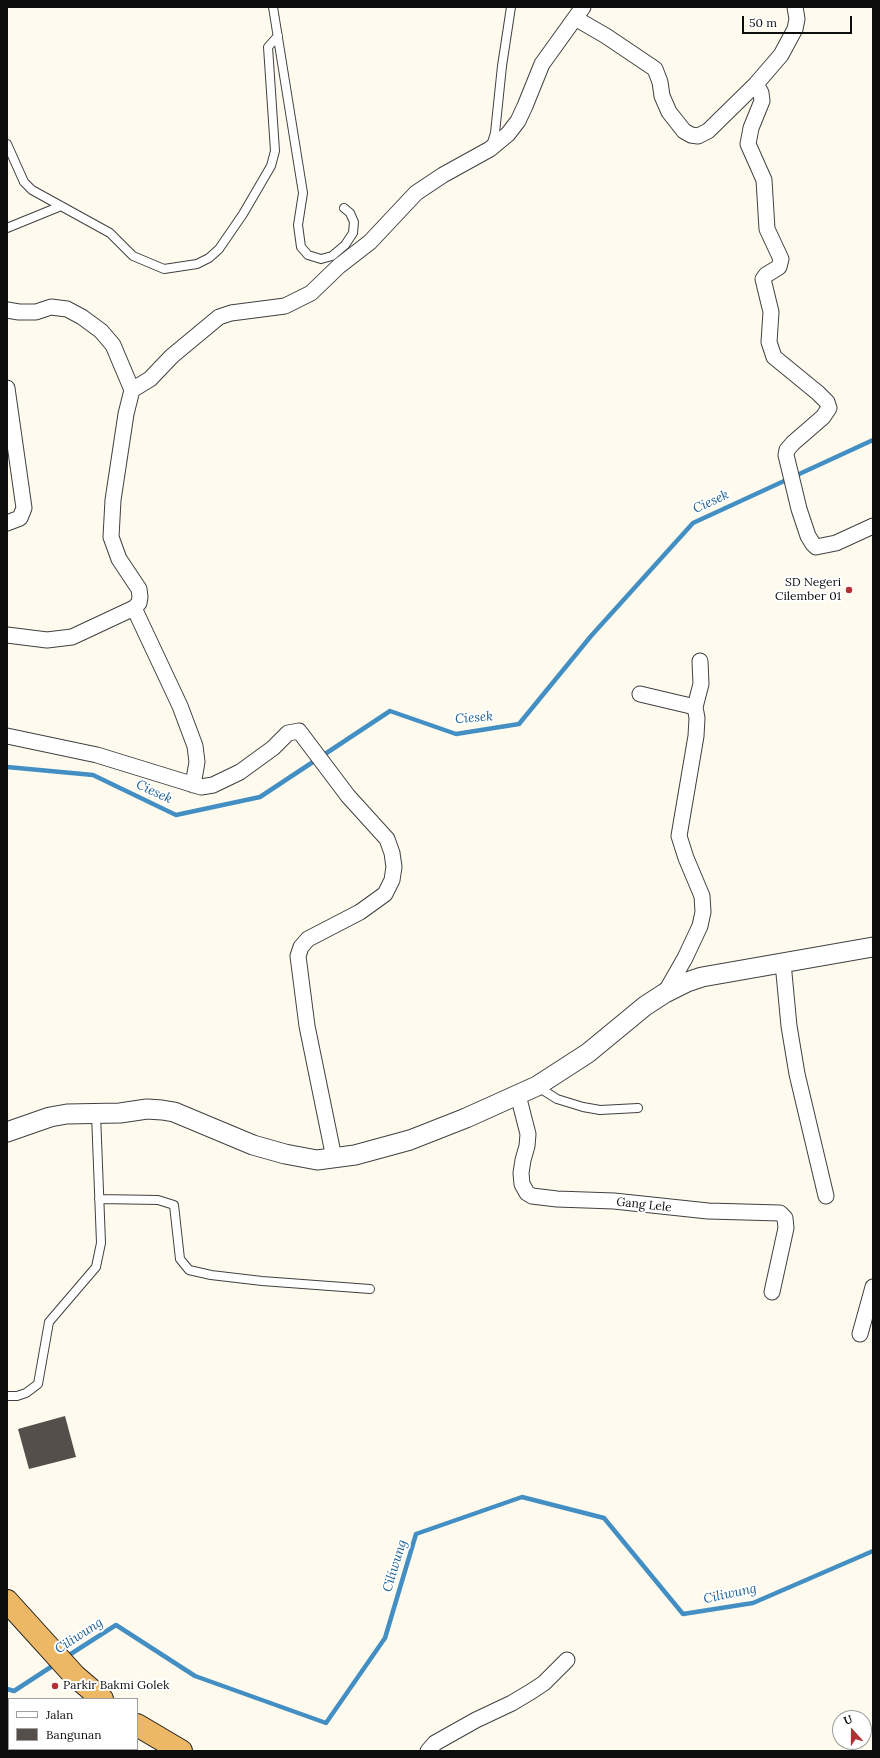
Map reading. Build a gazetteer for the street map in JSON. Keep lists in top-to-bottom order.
{
  "streets": {
    "street": ["Gang Lele"]
  },
  "water": ["Ciesek", "Ciliwung"],
  "places": ["SD Negeri Cilember 01", "Parkir Bakmi Golek"],
  "legend": ["Jalan", "Bangunan"],
  "scale_bar": "50 m",
  "north": "top"
}
